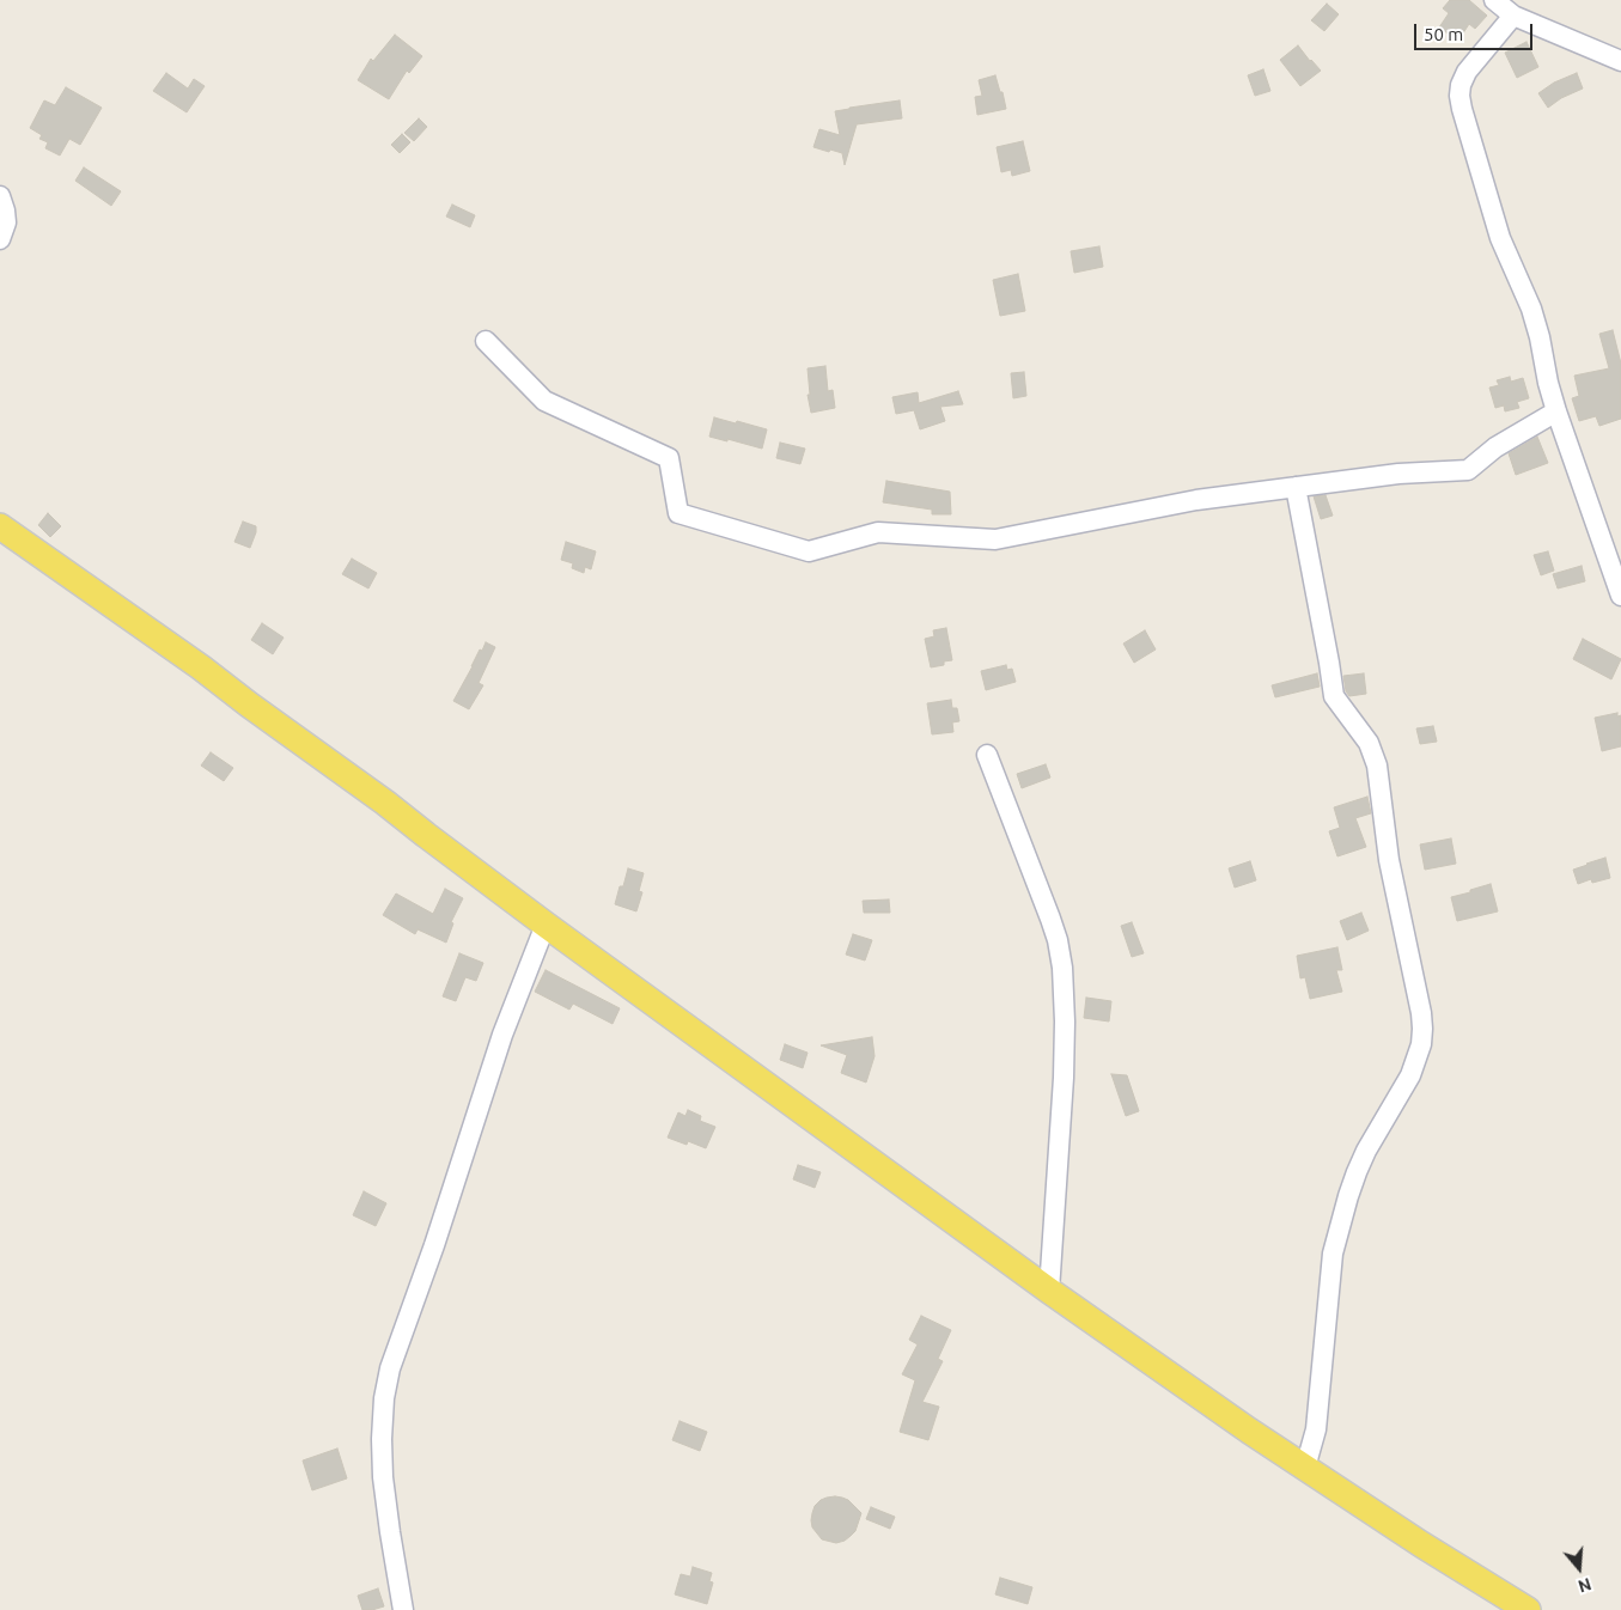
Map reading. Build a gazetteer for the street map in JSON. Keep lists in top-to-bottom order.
{
  "scale_bar": "50 m",
  "north": "bottom"
}
